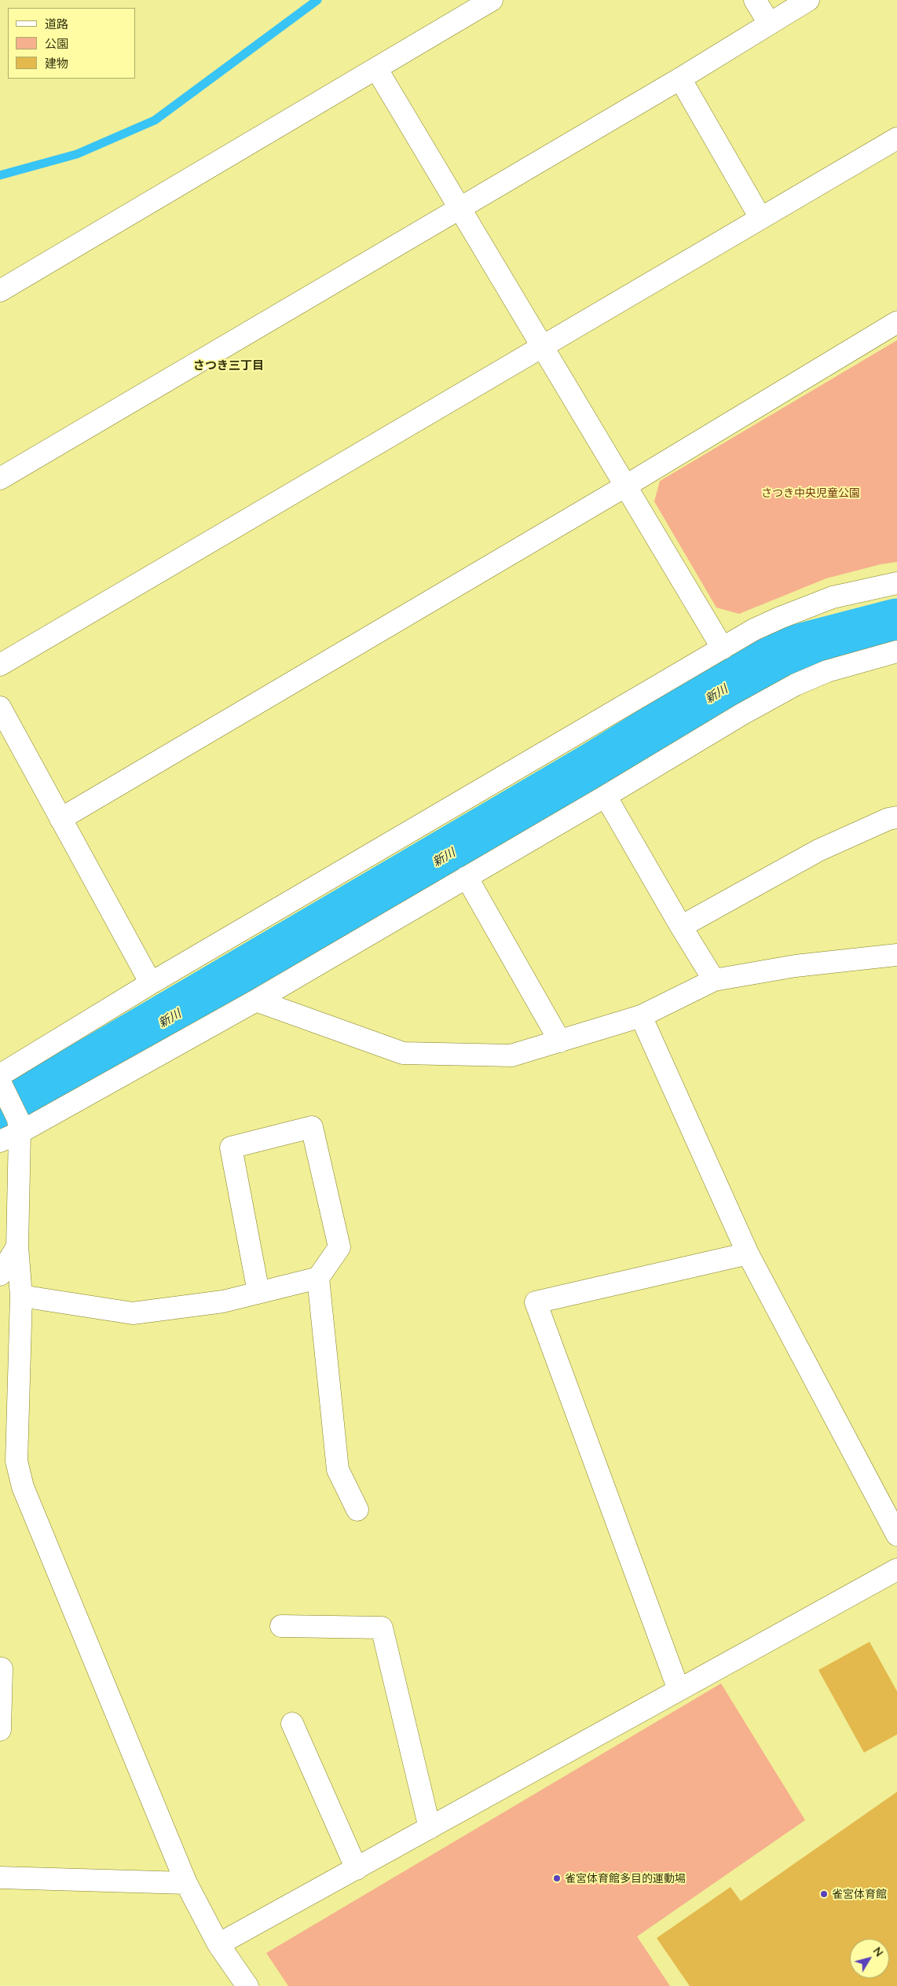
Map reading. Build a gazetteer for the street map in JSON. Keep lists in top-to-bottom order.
{
  "districts": ["さつき三丁目"],
  "water": ["新川"],
  "parks": ["さつき中央児童公園"],
  "places": ["雀宮体育館多目的運動場", "雀宮体育館"],
  "legend": ["道路", "公園", "建物"],
  "north": "top right"
}
